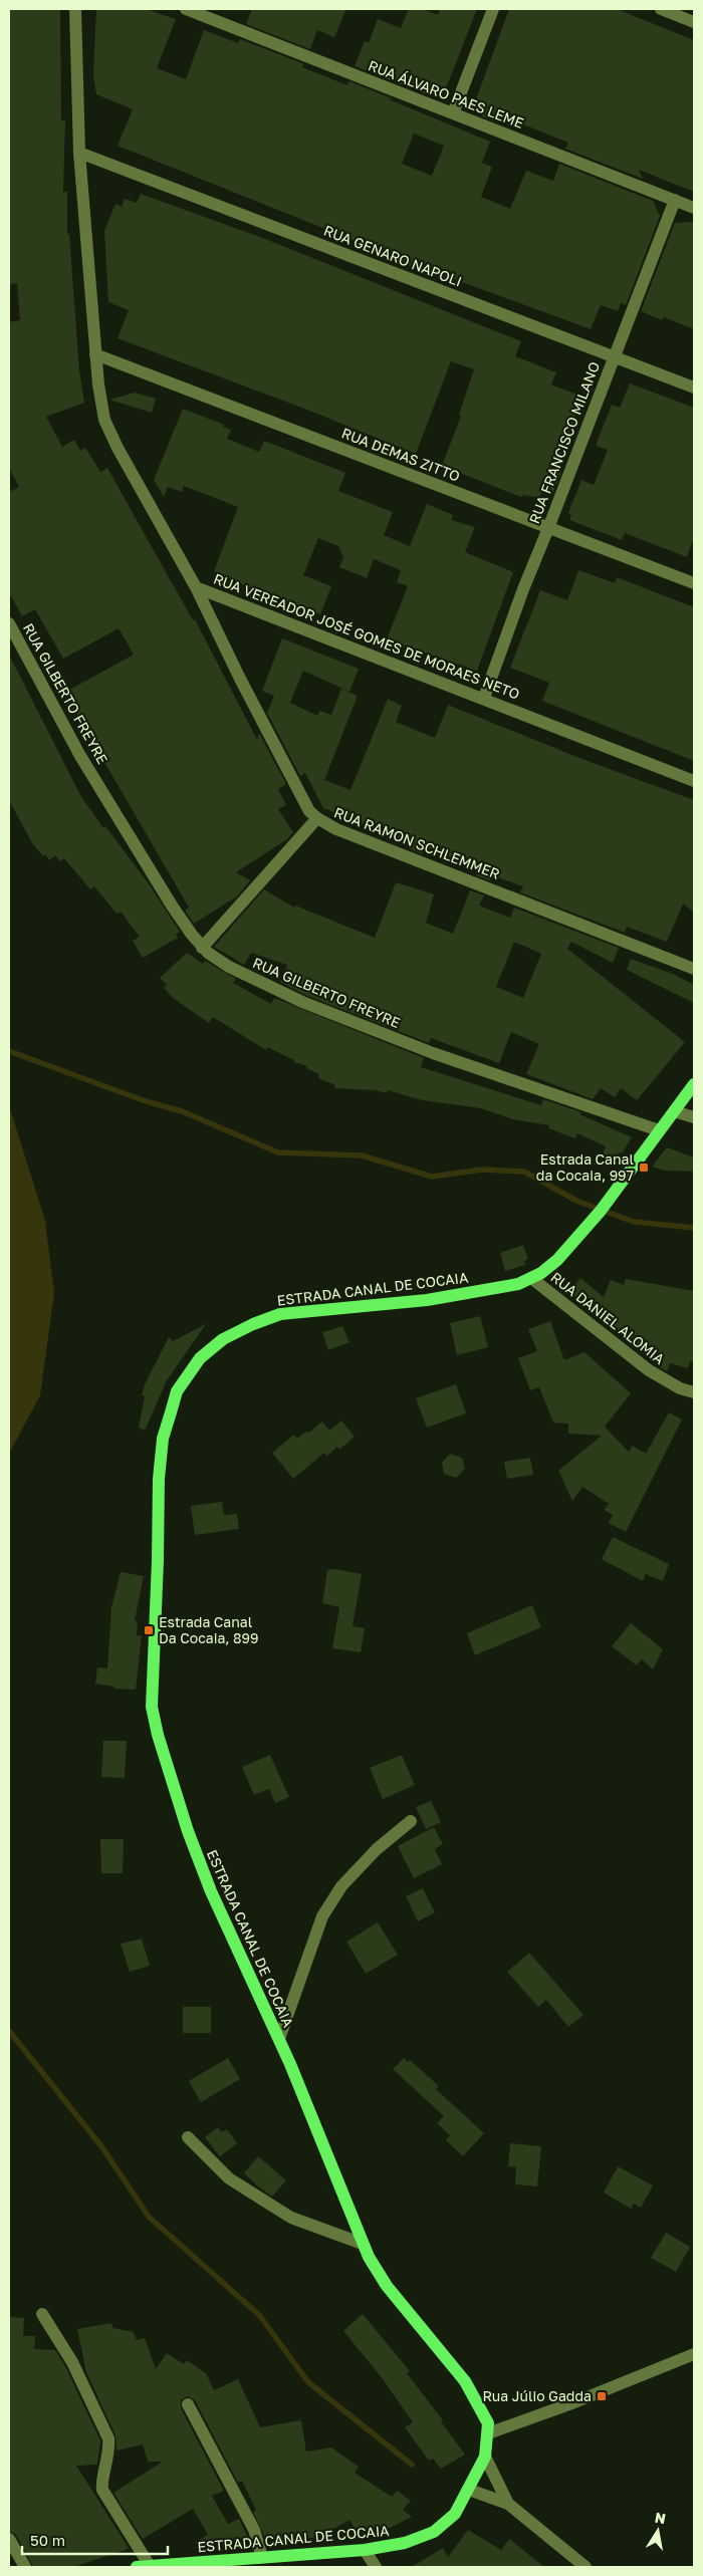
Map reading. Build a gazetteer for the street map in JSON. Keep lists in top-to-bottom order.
{
  "streets": {
    "main road": ["ESTRADA CANAL DE COCAIA"],
    "street": [
      "RUA ÁLVARO PAES LEME",
      "RUA GENARO NAPOLI",
      "RUA FRANCISCO MILANO",
      "RUA DEMAS ZITTO",
      "RUA VEREADOR JOSÉ GOMES DE MORAES NETO",
      "RUA GILBERTO FREYRE",
      "RUA RAMON SCHLEMMER",
      "RUA DANIEL ALOMIA"
    ]
  },
  "crossings": [
    ["RUA ÁLVARO PAES LEME", "RUA FRANCISCO MILANO"],
    ["RUA GENARO NAPOLI", "RUA FRANCISCO MILANO"],
    ["RUA GENARO NAPOLI", "RUA VEREADOR JOSÉ GOMES DE MORAES NETO"],
    ["RUA FRANCISCO MILANO", "RUA DEMAS ZITTO"],
    ["RUA FRANCISCO MILANO", "RUA VEREADOR JOSÉ GOMES DE MORAES NETO"],
    ["RUA DEMAS ZITTO", "RUA VEREADOR JOSÉ GOMES DE MORAES NETO"],
    ["RUA VEREADOR JOSÉ GOMES DE MORAES NETO", "RUA RAMON SCHLEMMER"],
    ["RUA GILBERTO FREYRE", "ESTRADA CANAL DE COCAIA"],
    ["ESTRADA CANAL DE COCAIA", "RUA DANIEL ALOMIA"]
  ],
  "places": {
    "transit": ["Estrada Canal da Cocaia, 997", "Estrada Canal Da Cocaia, 899", "Rua Júlio Gadda"]
  },
  "scale_bar": "50 m",
  "north": "top"
}
